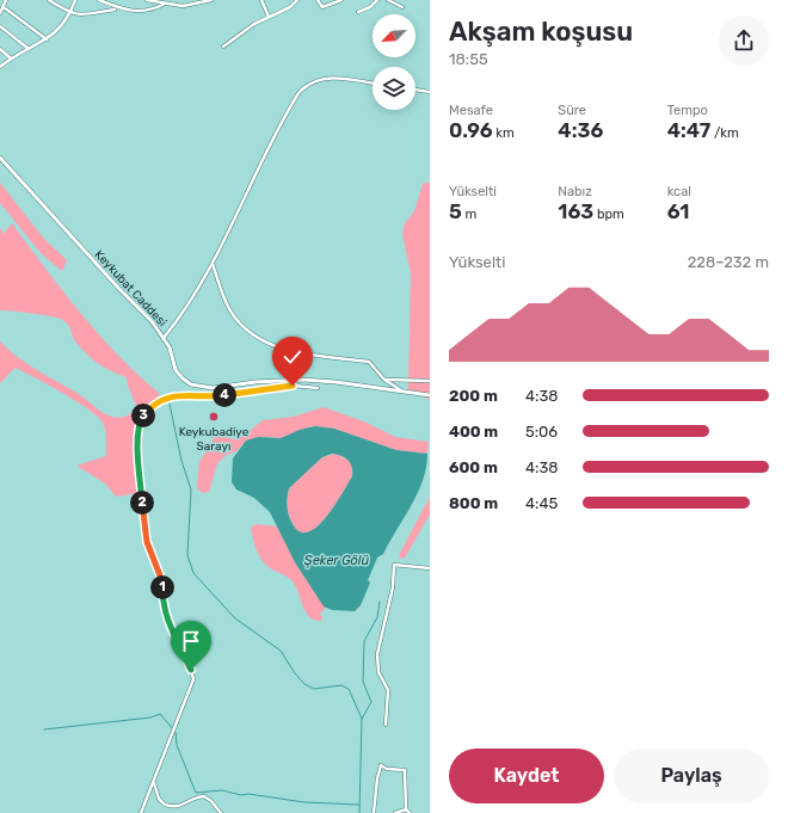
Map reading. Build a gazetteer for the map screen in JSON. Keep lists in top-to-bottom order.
{
  "streets": {
    "street": ["Keykubat Caddesi"]
  },
  "water": ["Şeker Gölü"],
  "places": ["Keykubadiye Sarayı"],
  "north": "bottom left",
  "page": {
    "heading": ["Akşam koşusu", "18:55"],
    "stats": [
      ["Mesafe", "0.96 km"],
      ["Süre", "4:36"],
      ["Tempo", "4:47 /km"],
      ["Yükselti", "5 m"],
      ["Nabız", "163 bpm"],
      ["kcal", "61"]
    ],
    "chart": ["Yükselti", "228–232 m"],
    "list": [
      {
        "name": "200 m",
        "note": "4:38"
      },
      {
        "name": "400 m",
        "note": "5:06"
      },
      {
        "name": "600 m",
        "note": "4:38"
      },
      {
        "name": "800 m",
        "note": "4:45"
      }
    ],
    "pins": [
      "4",
      "3",
      "2",
      "1"
    ],
    "buttons": ["Kaydet", "Paylaş"]
  }
}
